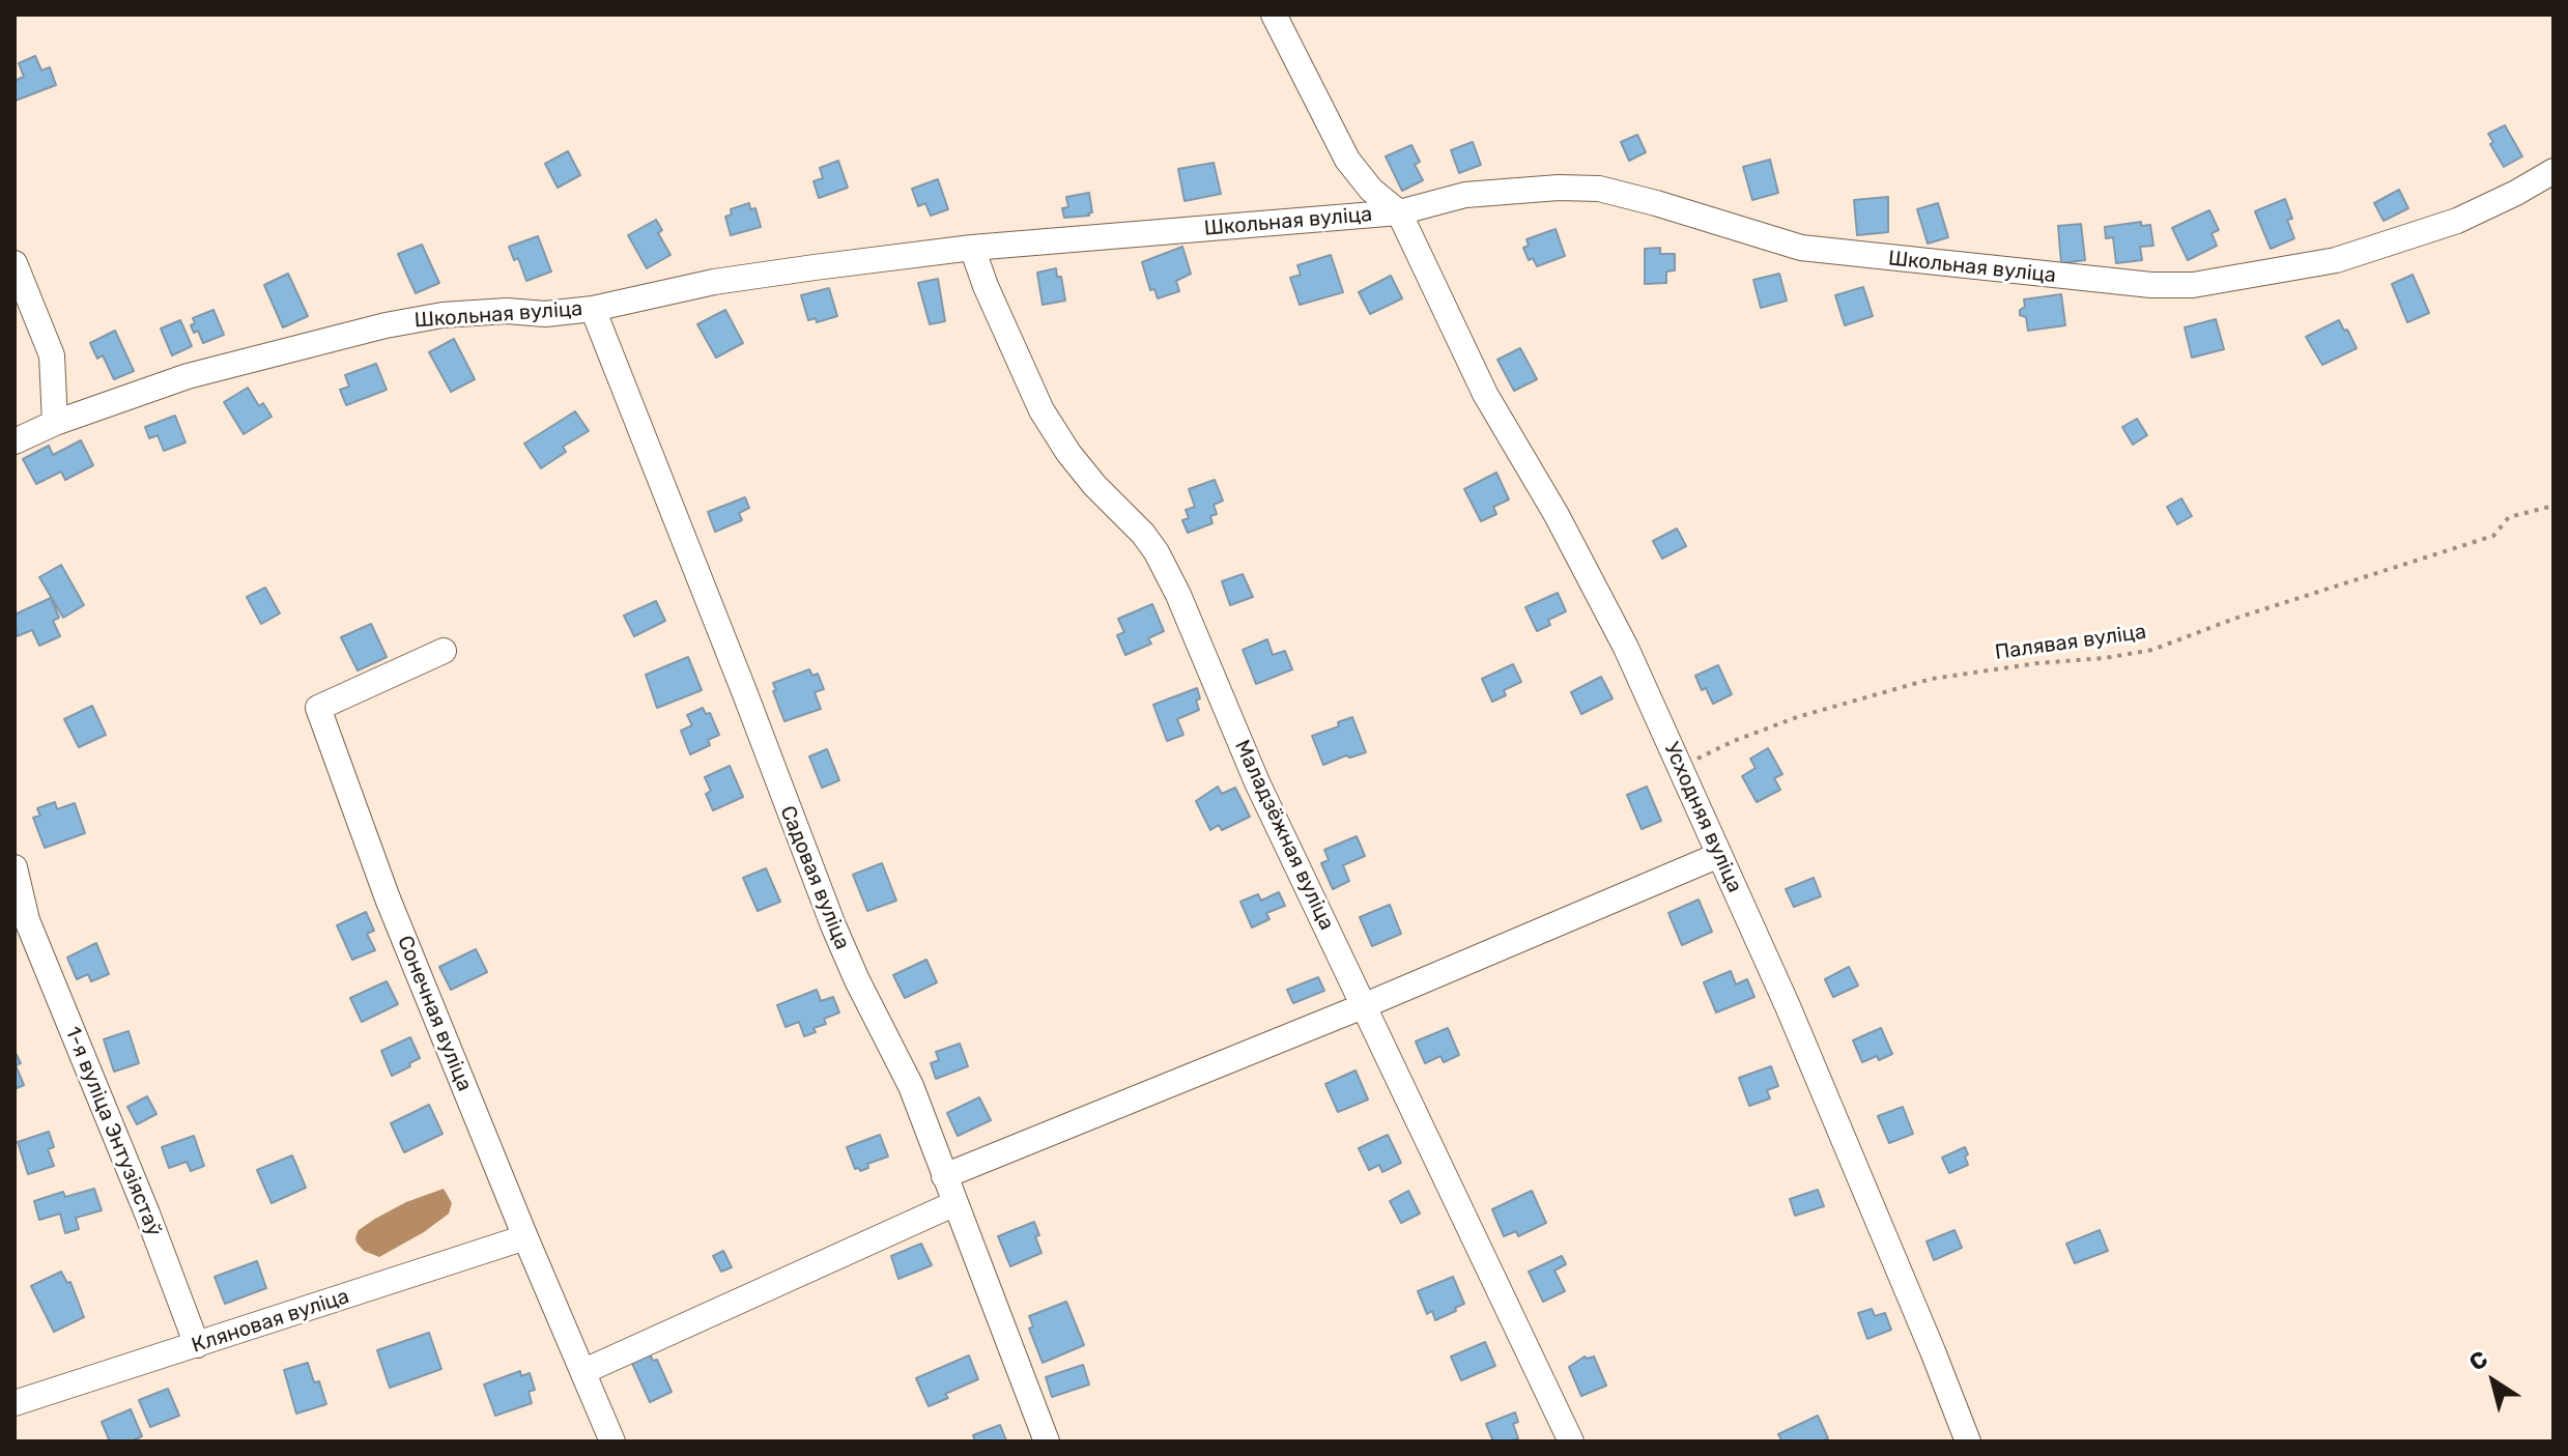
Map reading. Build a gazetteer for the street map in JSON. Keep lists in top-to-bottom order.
{
  "streets": {
    "street": [
      "Школьная вуліца",
      "Усходняя вуліца",
      "Маладзёжная вуліца",
      "Садовая вуліца",
      "Сонечная вуліца",
      "1-я вуліца Энтузіястаў",
      "Кляновая вуліца"
    ],
    "path": ["Палявая вуліца"]
  },
  "crossings": [
    ["Школьная вуліца", "Усходняя вуліца"],
    ["Школьная вуліца", "Маладзёжная вуліца"],
    ["Школьная вуліца", "Садовая вуліца"],
    ["Палявая вуліца", "Усходняя вуліца"],
    ["Сонечная вуліца", "Кляновая вуліца"],
    ["1-я вуліца Энтузіястаў", "Кляновая вуліца"]
  ],
  "north": "top left"
}
